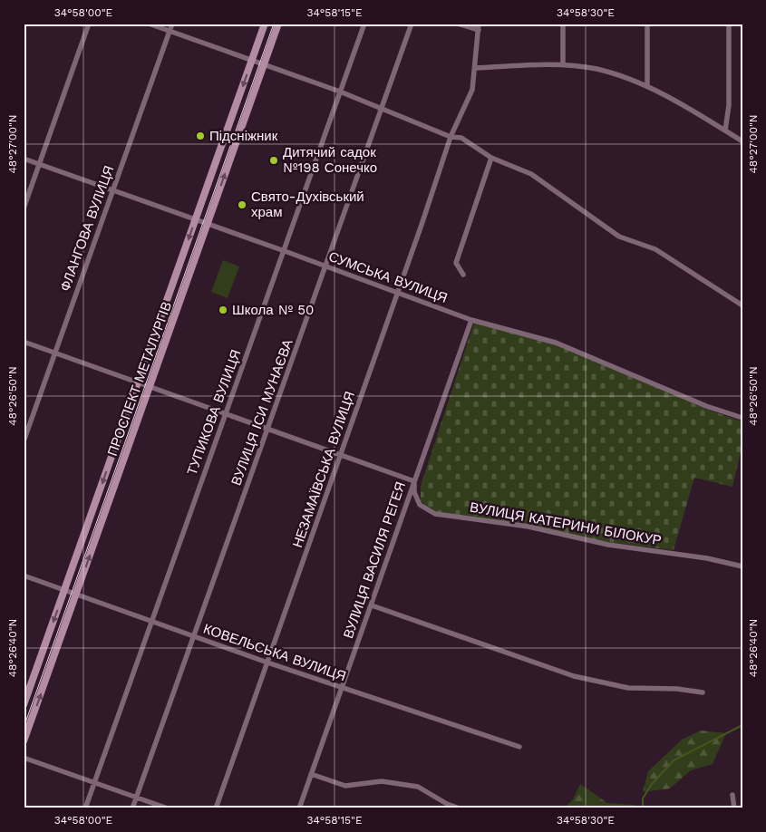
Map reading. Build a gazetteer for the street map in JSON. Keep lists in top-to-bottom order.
{
  "streets": {
    "main road": ["ПРОСПЕКТ МЕТАЛУРГІВ"],
    "street": [
      "ФЛАНГОВА ВУЛИЦЯ",
      "СУМСЬКА ВУЛИЦЯ",
      "ТУПИКОВА ВУЛИЦЯ",
      "ВУЛИЦЯ ІСИ МУНАЄВА",
      "НЕЗАМАЇВСЬКА ВУЛИЦЯ",
      "ВУЛИЦЯ КАТЕРИНИ БІЛОКУР",
      "ВУЛИЦЯ ВАСИЛЯ РЕГЕЯ",
      "КОВЕЛЬСЬКА ВУЛИЦЯ"
    ]
  },
  "crossings": [
    ["ФЛАНГОВА ВУЛИЦЯ", "СУМСЬКА ВУЛИЦЯ"],
    ["СУМСЬКА ВУЛИЦЯ", "ПРОСПЕКТ МЕТАЛУРГІВ"],
    ["СУМСЬКА ВУЛИЦЯ", "ТУПИКОВА ВУЛИЦЯ"],
    ["СУМСЬКА ВУЛИЦЯ", "ВУЛИЦЯ ІСИ МУНАЄВА"],
    ["СУМСЬКА ВУЛИЦЯ", "НЕЗАМАЇВСЬКА ВУЛИЦЯ"],
    ["СУМСЬКА ВУЛИЦЯ", "ВУЛИЦЯ ВАСИЛЯ РЕГЕЯ"],
    ["ПРОСПЕКТ МЕТАЛУРГІВ", "КОВЕЛЬСЬКА ВУЛИЦЯ"],
    ["ТУПИКОВА ВУЛИЦЯ", "КОВЕЛЬСЬКА ВУЛИЦЯ"],
    ["ВУЛИЦЯ ІСИ МУНАЄВА", "КОВЕЛЬСЬКА ВУЛИЦЯ"],
    ["НЕЗАМАЇВСЬКА ВУЛИЦЯ", "КОВЕЛЬСЬКА ВУЛИЦЯ"],
    ["ВУЛИЦЯ КАТЕРИНИ БІЛОКУР", "ВУЛИЦЯ ВАСИЛЯ РЕГЕЯ"],
    ["ВУЛИЦЯ ВАСИЛЯ РЕГЕЯ", "КОВЕЛЬСЬКА ВУЛИЦЯ"]
  ],
  "places": [
    "Підсніжник",
    "Дитячий садок №198 Сонечко",
    "Свято-Духівський храм",
    "Школа № 50"
  ],
  "coordinates": [
    "34°58'00\"E",
    "34°58'15\"E",
    "34°58'30\"E",
    "48°27'00\"N",
    "48°26'50\"N",
    "48°26'40\"N"
  ]
}
